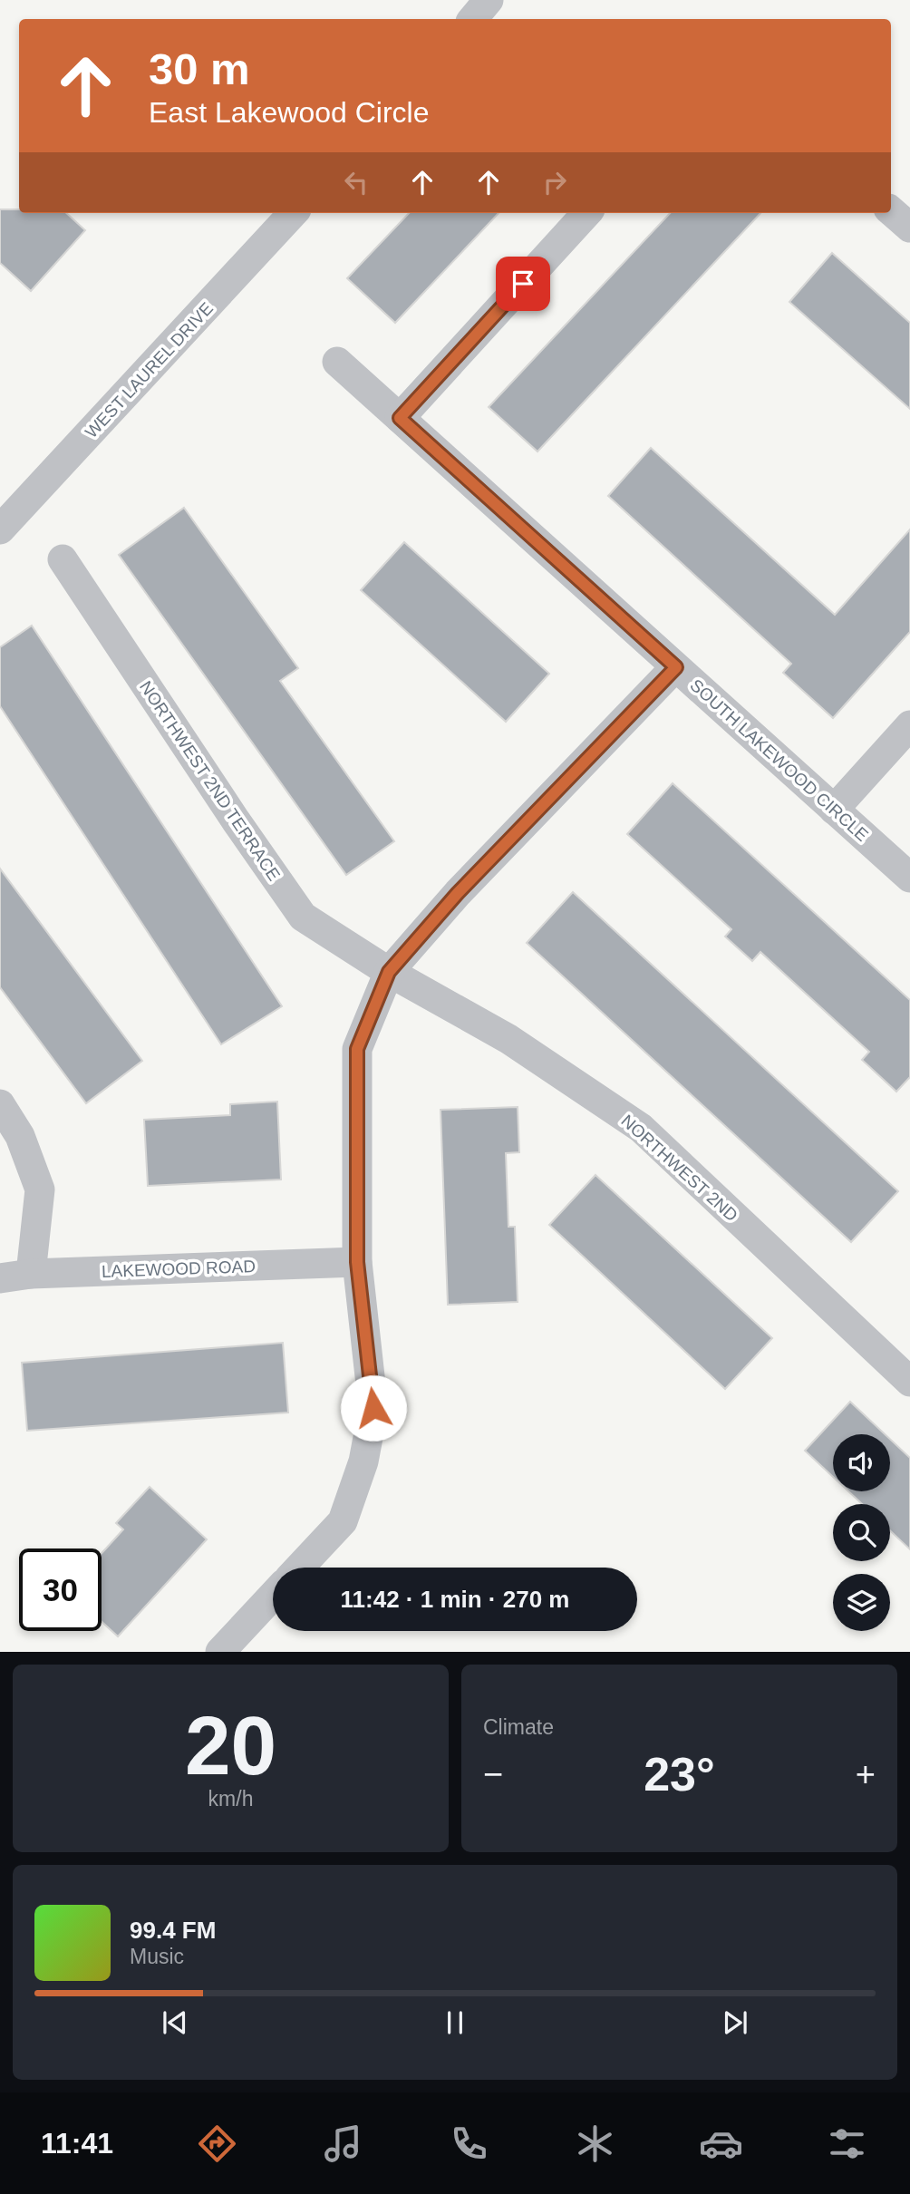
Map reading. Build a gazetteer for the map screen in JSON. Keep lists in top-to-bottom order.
{
  "streets": {
    "street": [
      "WEST LAUREL DRIVE",
      "SOUTH LAKEWOOD CIRCLE",
      "NORTHWEST 2ND TERRACE",
      "NORTHWEST 2ND",
      "LAKEWOOD ROAD"
    ]
  },
  "crossings": [
    ["NORTHWEST 2ND TERRACE", "NORTHWEST 2ND"]
  ],
  "page": {
    "turn": ["30 m", "East Lakewood Circle"],
    "limit": "30",
    "trip": "11:42 · 1 min · 270 m",
    "tile": [
      ["20", "km/h"],
      "Climate"
    ],
    "heat": ["−", "23°", "+"],
    "song": ["99.4 FM", "Music"],
    "tabs": "11:41"
  }
}
